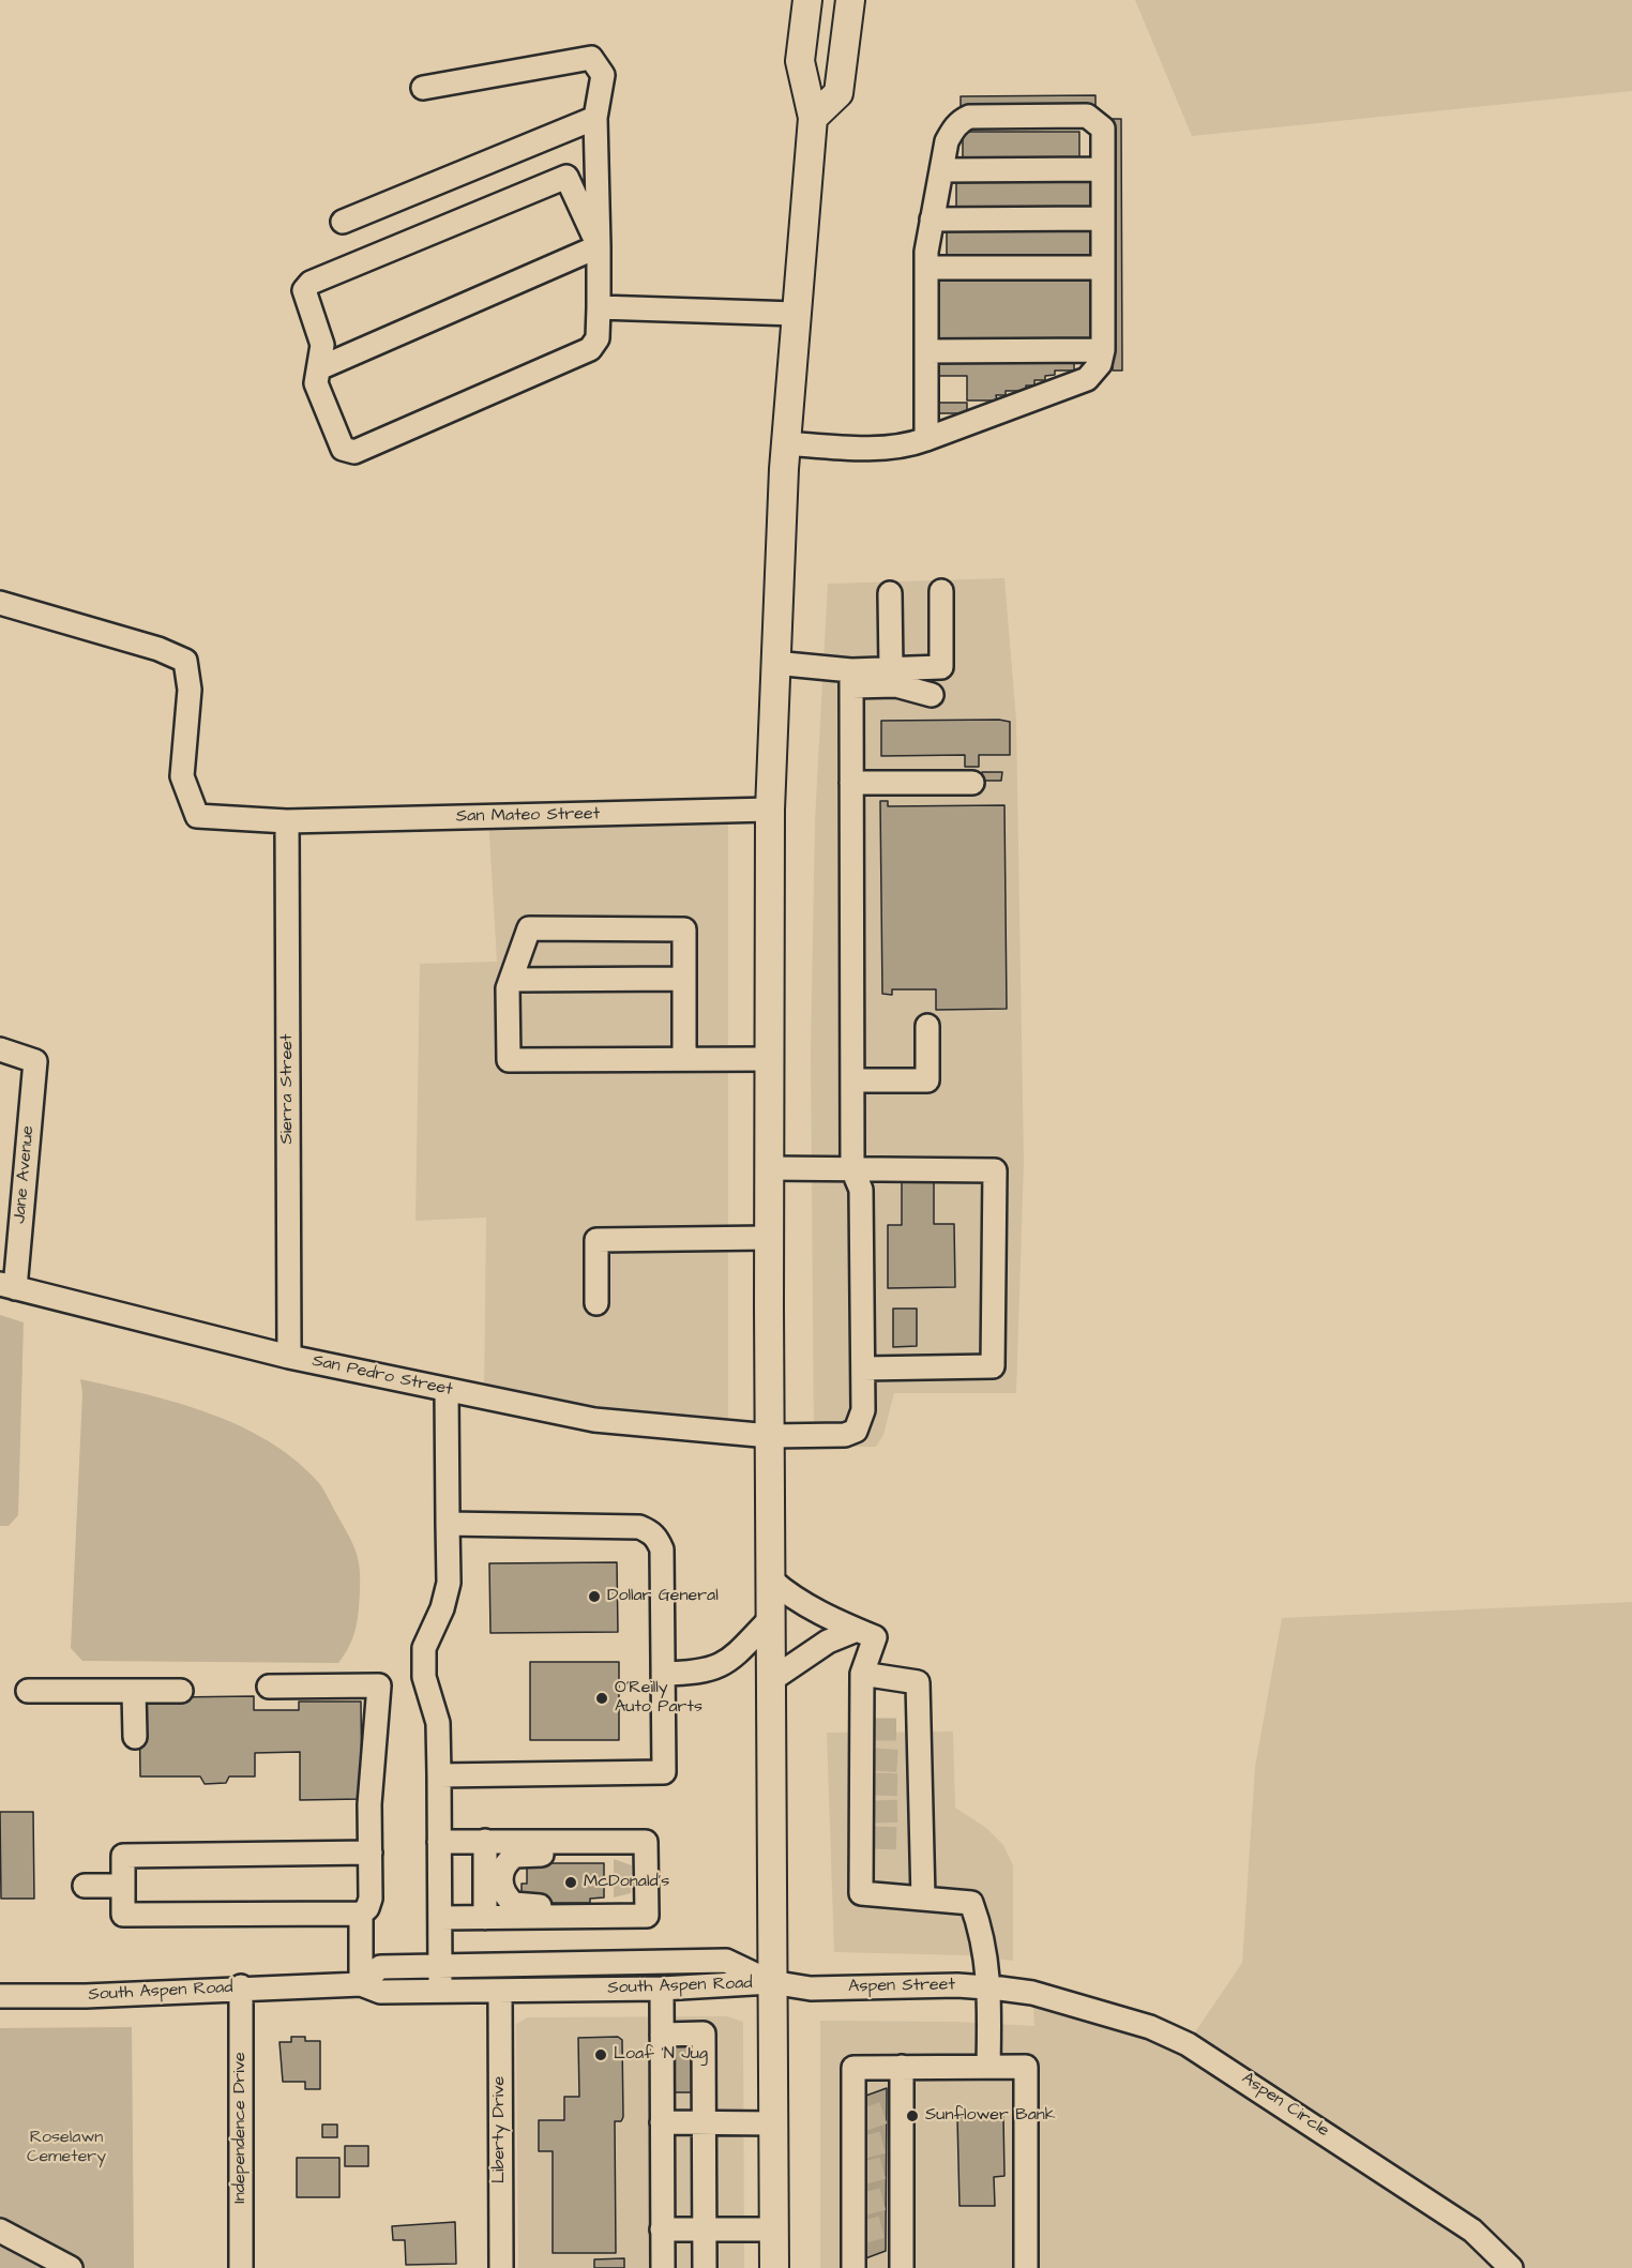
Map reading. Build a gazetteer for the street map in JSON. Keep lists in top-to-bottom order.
{
  "streets": {
    "street": [
      "San Mateo Street",
      "Sierra Street",
      "Jane Avenue",
      "San Pedro Street",
      "South Aspen Road",
      "Aspen Street",
      "Aspen Circle",
      "Independence Drive",
      "Liberty Drive"
    ]
  },
  "crossings": [
    ["San Mateo Street", "Sierra Street"],
    ["Sierra Street", "San Pedro Street"],
    ["Jane Avenue", "San Pedro Street"],
    ["South Aspen Road", "Aspen Street"],
    ["South Aspen Road", "Independence Drive"],
    ["South Aspen Road", "Liberty Drive"],
    ["Aspen Street", "Aspen Circle"]
  ],
  "parks": ["Roselawn Cemetery"],
  "places": [
    "Dollar General",
    "O'Reilly Auto Parts",
    "McDonald's",
    "Loaf 'N Jug",
    "Sunflower Bank"
  ]
}
